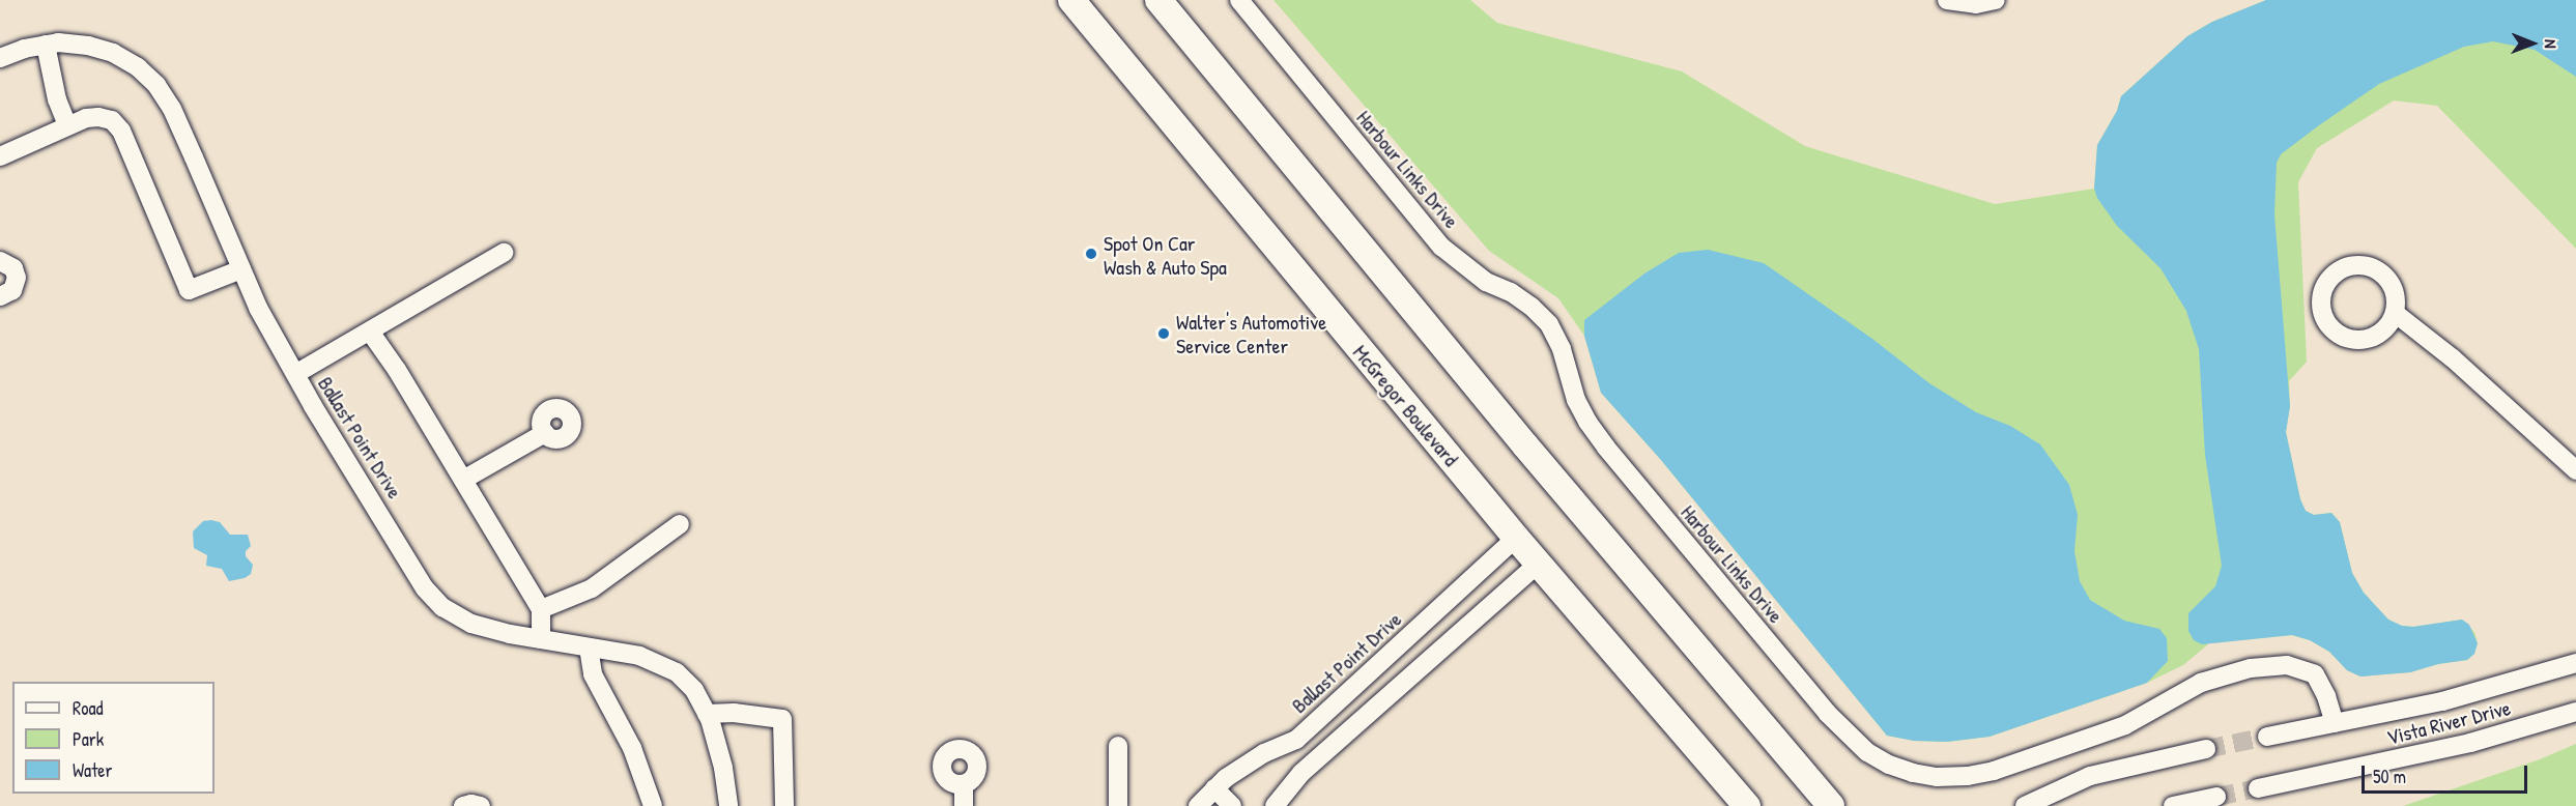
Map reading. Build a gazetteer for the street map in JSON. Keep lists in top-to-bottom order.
{
  "streets": {
    "main road": ["McGregor Boulevard"],
    "street": ["Harbour Links Drive", "Ballast Point Drive", "Vista River Drive"]
  },
  "crossings": [
    ["Harbour Links Drive", "Vista River Drive"],
    ["McGregor Boulevard", "Ballast Point Drive"]
  ],
  "places": ["Spot On Car Wash & Auto Spa", "Walter's Automotive Service Center"],
  "legend": ["Road", "Park", "Water"],
  "scale_bar": "50 m",
  "north": "right"
}
